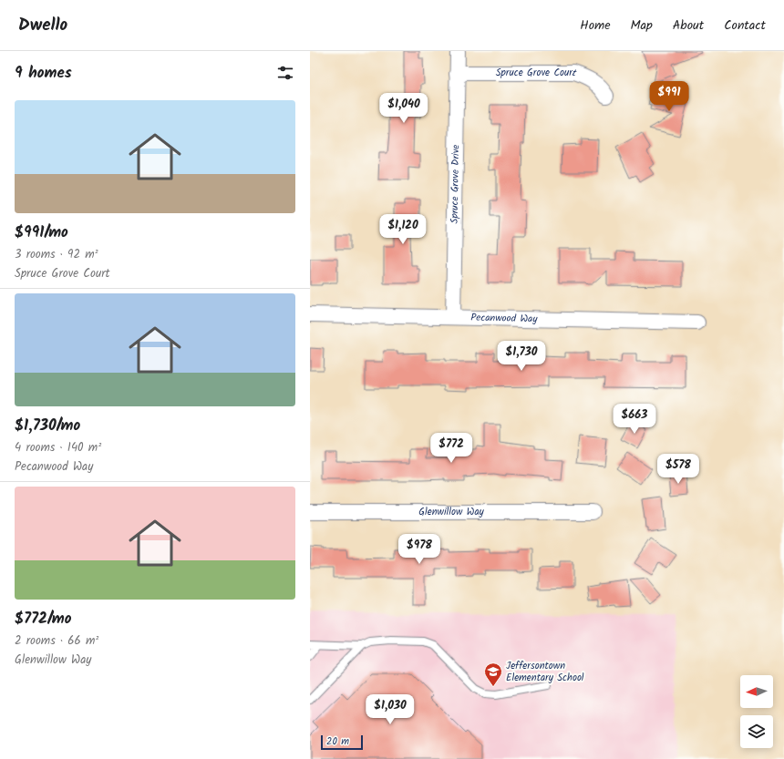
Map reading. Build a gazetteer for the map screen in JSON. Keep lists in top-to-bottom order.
{
  "streets": {
    "street": [
      "Spruce Grove Court",
      "Spruce Grove Drive",
      "Pecanwood Way",
      "Glenwillow Way"
    ]
  },
  "crossings": [
    ["Spruce Grove Court", "Spruce Grove Drive"],
    ["Spruce Grove Drive", "Pecanwood Way"]
  ],
  "places": {
    "school or university": ["Jeffersontown Elementary School"]
  },
  "scale_bar": "20 m",
  "north": "left",
  "page": {
    "header": "Dwello",
    "nav": [
      "Home",
      "Map",
      "About",
      "Contact"
    ],
    "heading": "9 homes",
    "price": [
      "$991",
      "$1,040",
      "$1,120",
      "$1,730",
      "$663",
      "$772",
      "$578",
      "$978",
      "$1,030"
    ],
    "list": [
      {
        "name": "$991/mo",
        "note": "3 rooms · 92 m² · Spruce Grove Court"
      },
      {
        "name": "$1,730/mo",
        "note": "4 rooms · 140 m² · Pecanwood Way"
      },
      {
        "name": "$772/mo",
        "note": "2 rooms · 66 m² · Glenwillow Way"
      }
    ],
    "scale": "20 m"
  }
}
